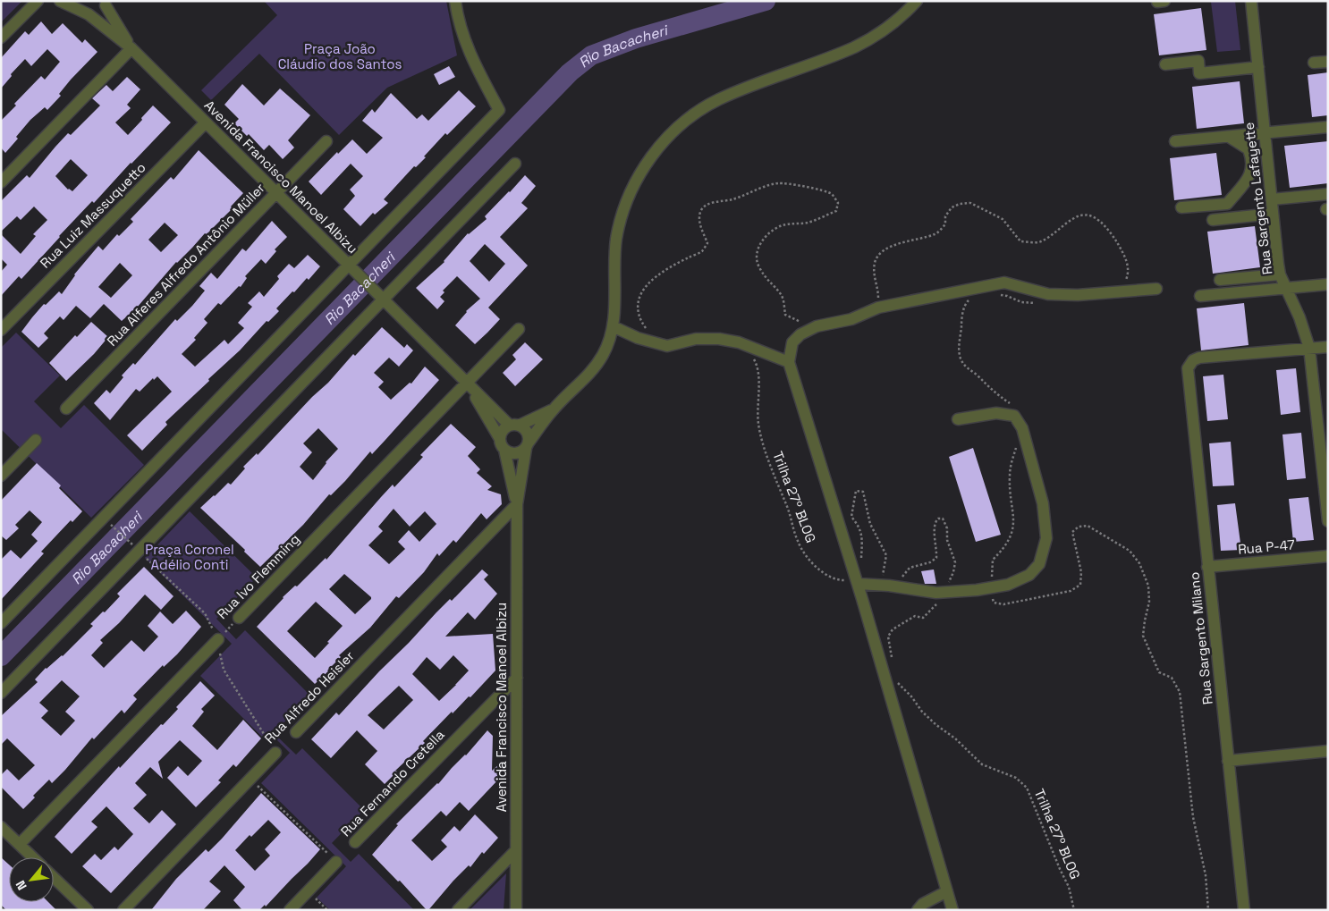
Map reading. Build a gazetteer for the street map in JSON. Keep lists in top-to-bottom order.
{
  "streets": {
    "street": [
      "Avenida Francisco Manoel Albizu",
      "Rua Sargento Lafayette",
      "Rua Luiz Massuquetto",
      "Rua Alferes Alfredo Antônio Müller",
      "Rua P-47",
      "Rua Ivo Flemming",
      "Rua Sargento Milano",
      "Rua Alfredo Heisler",
      "Rua Fernando Cretella"
    ],
    "path": ["Trilha 27º BLOG"]
  },
  "crossings": [
    ["Avenida Francisco Manoel Albizu", "Rua Luiz Massuquetto"],
    ["Avenida Francisco Manoel Albizu", "Rua Alferes Alfredo Antônio Müller"],
    ["Avenida Francisco Manoel Albizu", "Rua Ivo Flemming"],
    ["Avenida Francisco Manoel Albizu", "Rua Alfredo Heisler"],
    ["Avenida Francisco Manoel Albizu", "Rua Fernando Cretella"],
    ["Rua Sargento Lafayette", "Rua Sargento Milano"],
    ["Rua P-47", "Rua Sargento Milano"]
  ],
  "water": ["Rio Bacacheri"],
  "parks": ["Praça João Cláudio dos Santos", "Praça Coronel Adélio Conti"],
  "north": "bottom left"
}
